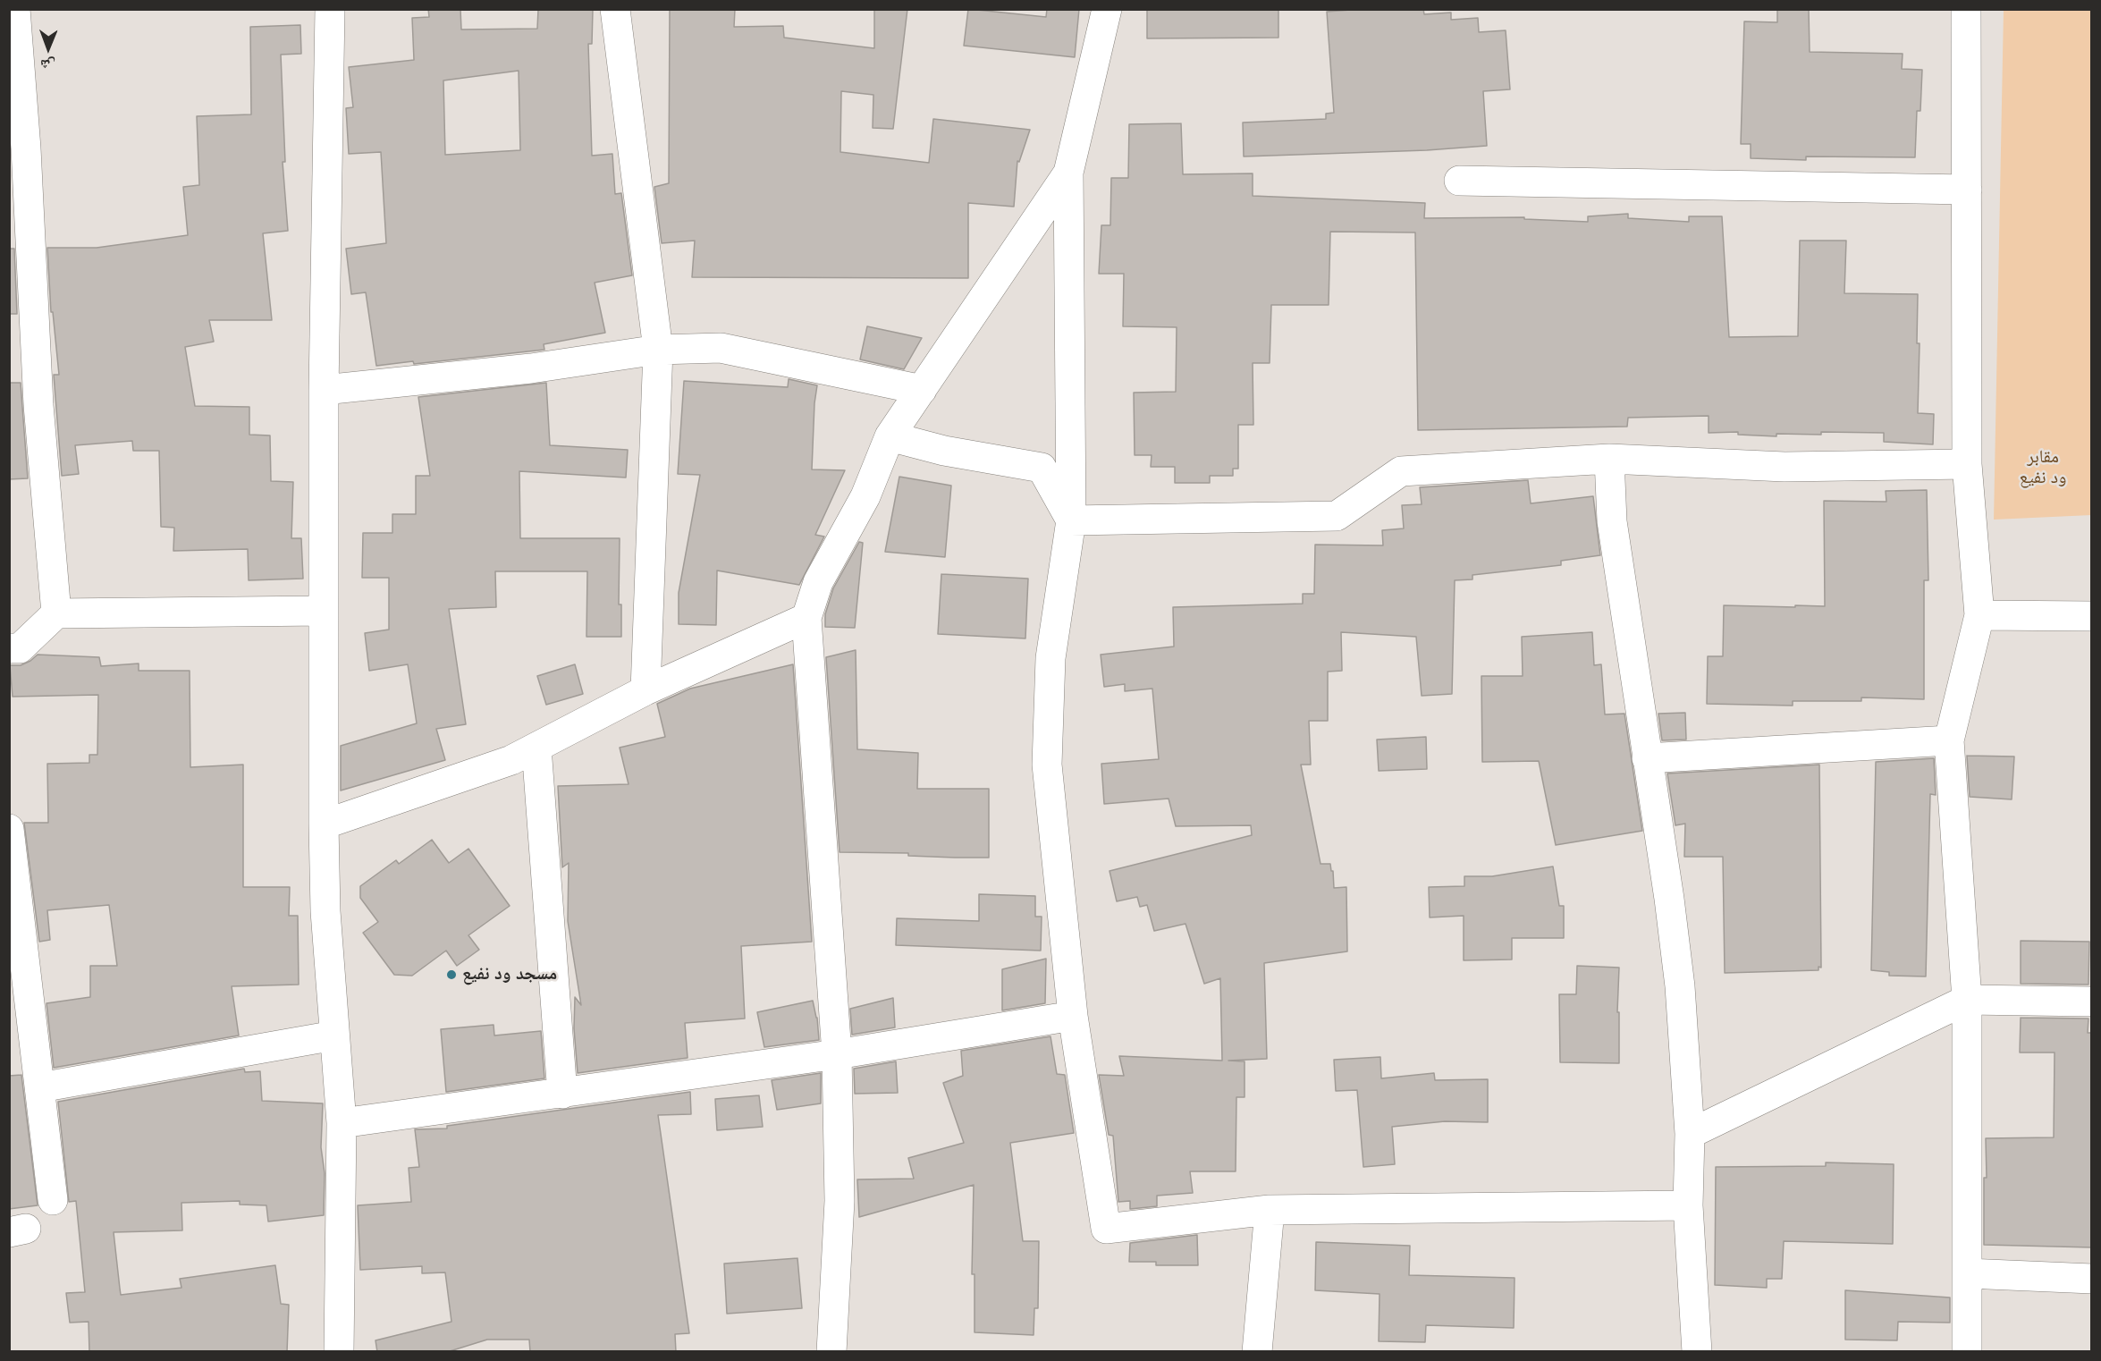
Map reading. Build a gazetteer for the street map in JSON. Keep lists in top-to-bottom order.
{
  "parks": ["مقابر ود نفيع"],
  "places": ["مسجد ود نفيع"],
  "north": "bottom"
}
